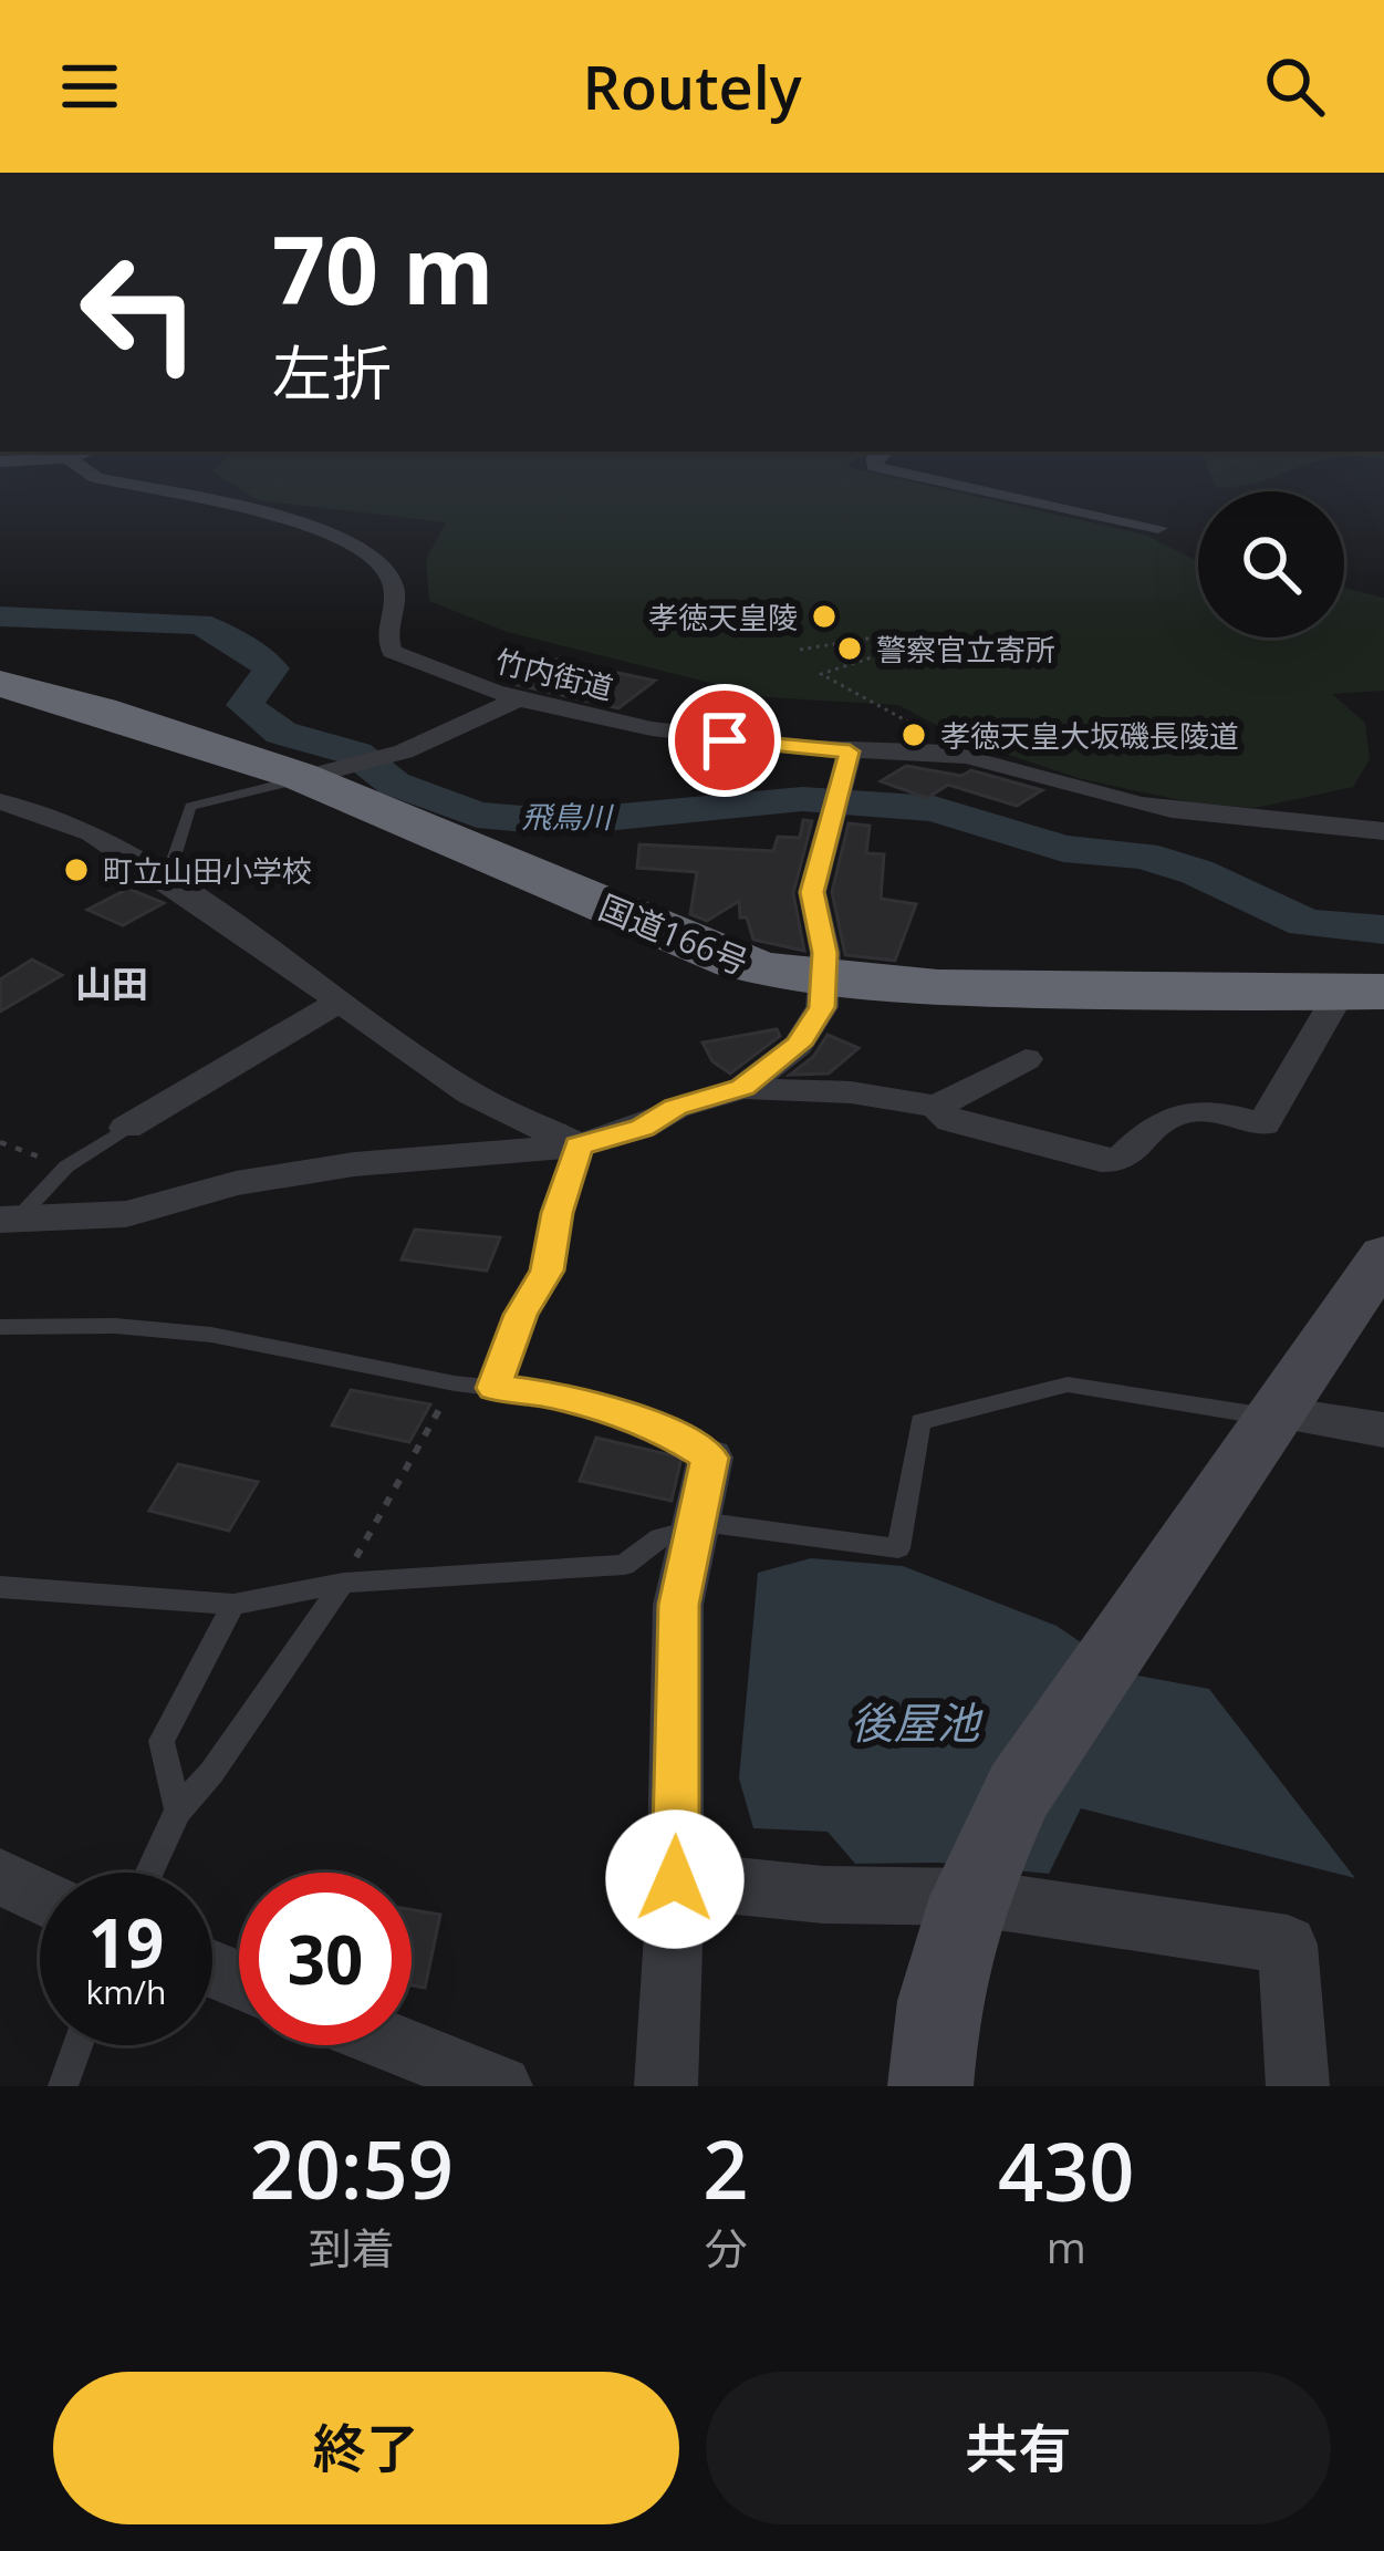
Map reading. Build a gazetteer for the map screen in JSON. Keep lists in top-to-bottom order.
{
  "streets": {
    "highway": ["国道166号"],
    "street": ["竹内街道"]
  },
  "districts": ["山田"],
  "water": ["飛鳥川", "後屋池"],
  "places": [
    "孝徳天皇陵",
    "警察官立寄所",
    "孝徳天皇大坂磯長陵道",
    "町立山田小学校"
  ],
  "page": {
    "header": "Routely",
    "turn": ["70 m", "左折"],
    "speed": "19 km/h",
    "limit": "30",
    "eta": [
      "20:59",
      "到着",
      "2",
      "分",
      "430",
      "m"
    ],
    "buttons": ["終了", "共有"]
  }
}
